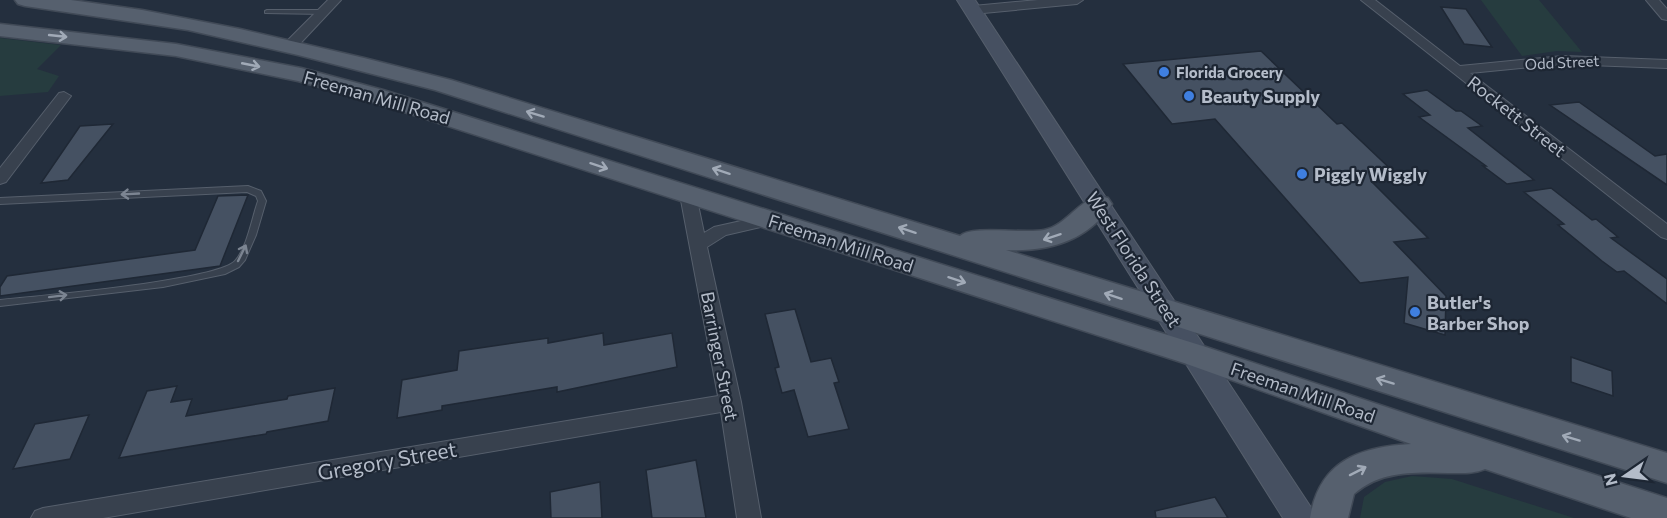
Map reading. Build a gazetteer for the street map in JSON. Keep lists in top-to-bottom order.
{
  "streets": {
    "main road": ["Freeman Mill Road", "West Florida Street"],
    "street": [
      "Odd Street",
      "Rockett Street",
      "Barringer Street",
      "Gregory Street"
    ]
  },
  "crossings": [
    ["Odd Street", "Rockett Street"],
    ["Freeman Mill Road", "West Florida Street"],
    ["Freeman Mill Road", "Barringer Street"],
    ["Barringer Street", "Gregory Street"]
  ],
  "places": [
    "Florida Grocery",
    "Beauty Supply",
    "Piggly Wiggly",
    "Butler's Barber Shop"
  ],
  "north": "left"
}
